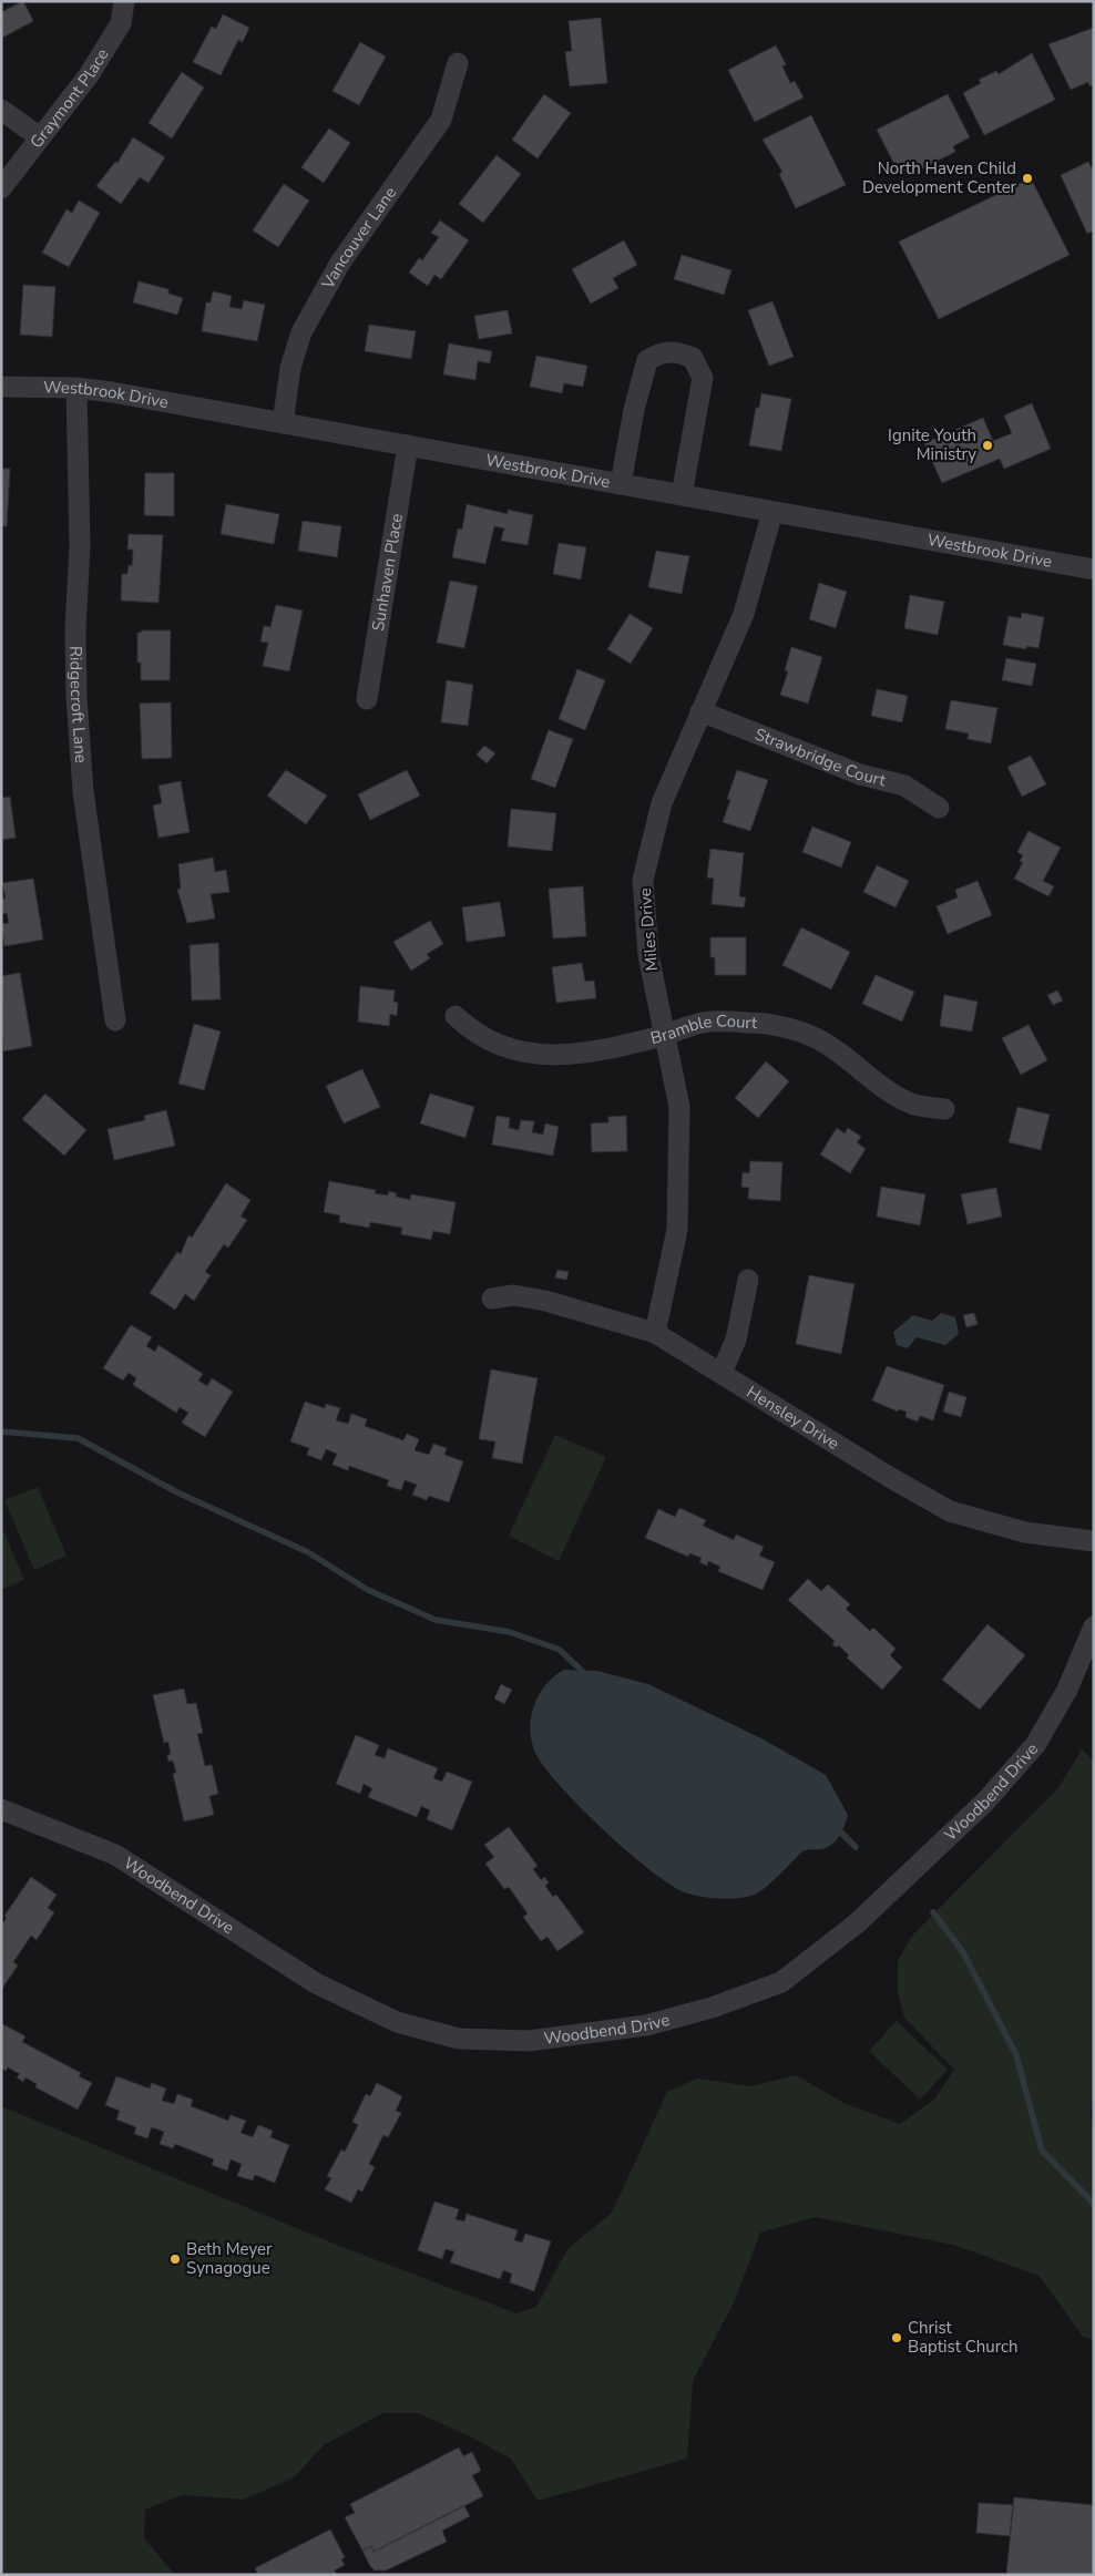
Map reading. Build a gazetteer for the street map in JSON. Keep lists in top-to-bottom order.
{
  "streets": {
    "street": [
      "Graymont Place",
      "Vancouver Lane",
      "Westbrook Drive",
      "Sunhaven Place",
      "Ridgecroft Lane",
      "Strawbridge Court",
      "Miles Drive",
      "Bramble Court",
      "Hensley Drive",
      "Woodbend Drive"
    ]
  },
  "crossings": [
    ["Vancouver Lane", "Westbrook Drive"],
    ["Westbrook Drive", "Sunhaven Place"],
    ["Westbrook Drive", "Ridgecroft Lane"],
    ["Westbrook Drive", "Miles Drive"],
    ["Strawbridge Court", "Miles Drive"],
    ["Miles Drive", "Bramble Court"],
    ["Miles Drive", "Hensley Drive"]
  ],
  "places": [
    "North Haven Child Development Center",
    "Ignite Youth Ministry",
    "Beth Meyer Synagogue",
    "Christ Baptist Church"
  ]
}
